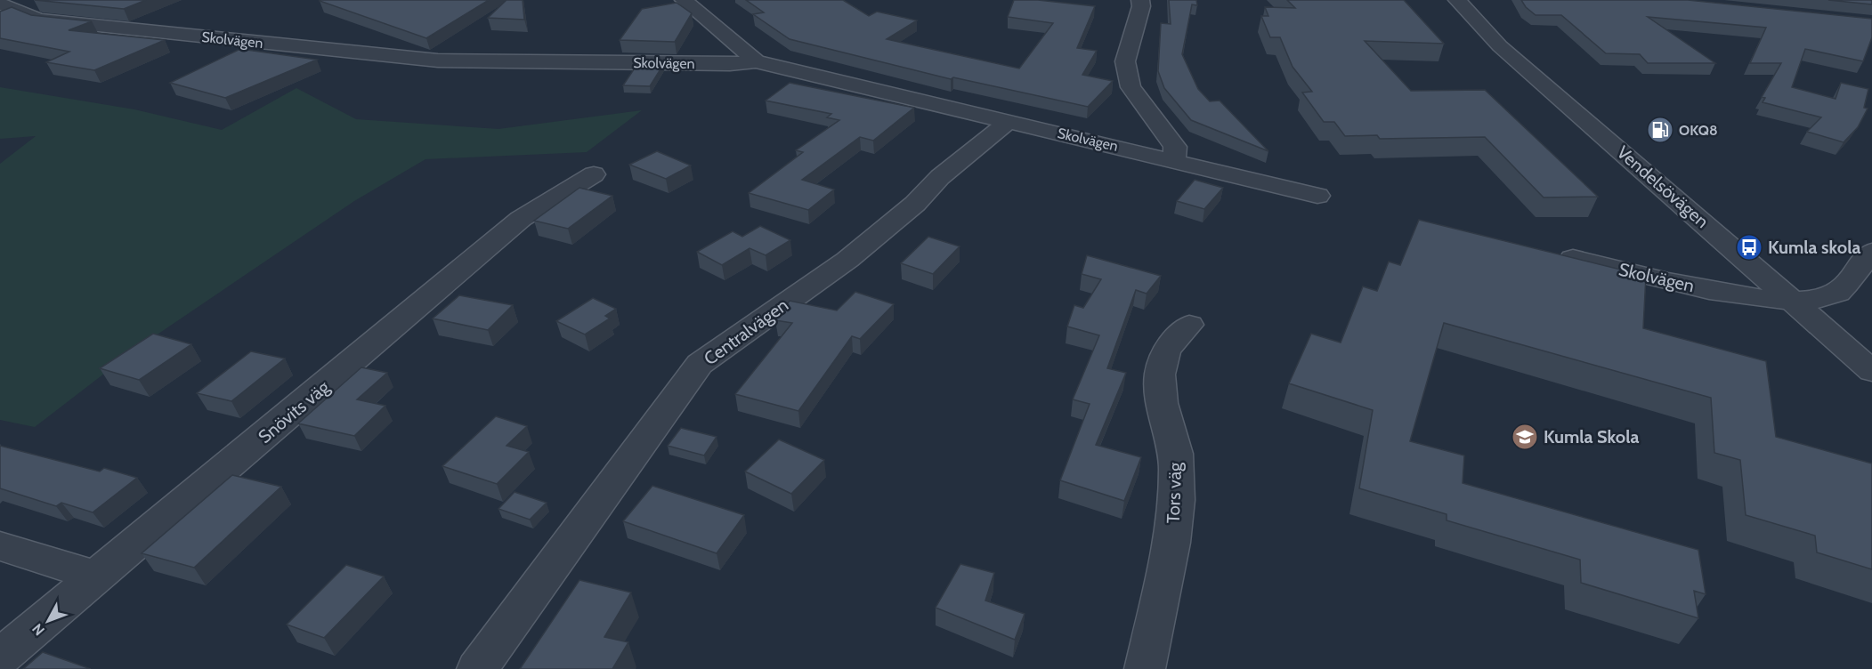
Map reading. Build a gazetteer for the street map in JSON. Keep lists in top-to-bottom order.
{
  "streets": {
    "street": [
      "Skolvägen",
      "Vendelsövägen",
      "Centralvägen",
      "Snövits väg",
      "Tors väg"
    ]
  },
  "crossings": [
    ["Skolvägen", "Vendelsövägen"],
    ["Skolvägen", "Centralvägen"]
  ],
  "places": {
    "fuel station": ["OKQ8"],
    "bus stop": ["Kumla skola"],
    "school or university": ["Kumla Skola"]
  },
  "north": "bottom left"
}
